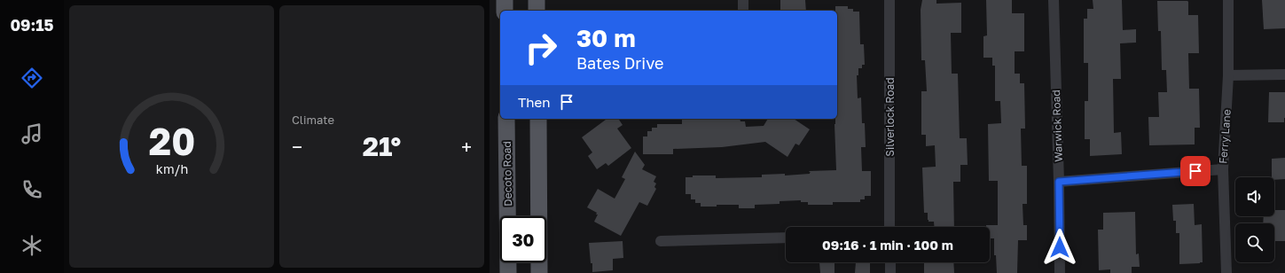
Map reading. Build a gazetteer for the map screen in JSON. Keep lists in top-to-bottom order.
{
  "streets": {
    "main road": ["Decoto Road"],
    "street": ["Silverlock Road", "Warwick Road", "Ferry Lane"]
  },
  "page": {
    "tabs": "09:15",
    "tile": "Climate",
    "turn": ["30 m", "Bates Drive"],
    "then": "Then",
    "heat": ["−", "21°", "+"],
    "limit": "30",
    "trip": "09:16 · 1 min · 100 m",
    "gauge": ["20", "km/h"]
  }
}
